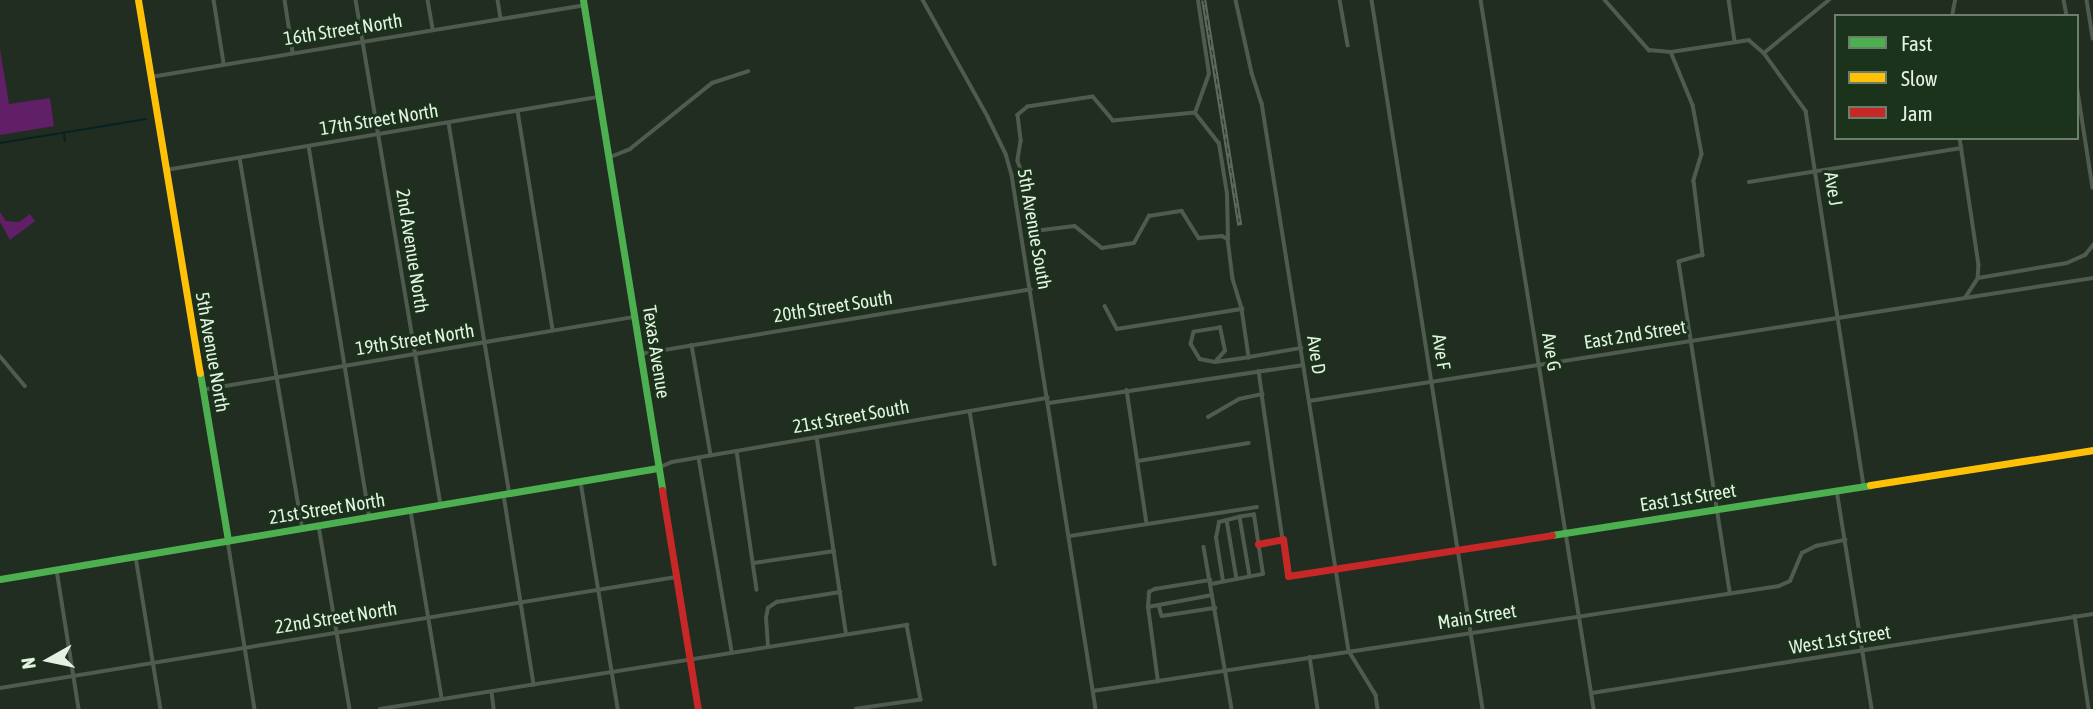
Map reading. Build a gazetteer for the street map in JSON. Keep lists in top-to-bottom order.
{
  "streets": {
    "street": [
      "16th Street North",
      "17th Street North",
      "Ave J",
      "5th Avenue South",
      "2nd Avenue North",
      "20th Street South",
      "East 2nd Street",
      "19th Street North",
      "5th Avenue North",
      "Texas Avenue",
      "Ave F",
      "Ave G",
      "Ave D",
      "21st Street South",
      "East 1st Street",
      "21st Street North",
      "Main Street",
      "22nd Street North",
      "West 1st Street"
    ]
  },
  "crossings": [
    ["16th Street North", "2nd Avenue North"],
    ["16th Street North", "5th Avenue North"],
    ["16th Street North", "Texas Avenue"],
    ["17th Street North", "2nd Avenue North"],
    ["17th Street North", "5th Avenue North"],
    ["17th Street North", "Texas Avenue"],
    ["Ave J", "East 2nd Street"],
    ["Ave J", "East 1st Street"],
    ["5th Avenue South", "20th Street South"],
    ["5th Avenue South", "21st Street South"],
    ["5th Avenue South", "Main Street"],
    ["2nd Avenue North", "19th Street North"],
    ["2nd Avenue North", "21st Street North"],
    ["20th Street South", "Texas Avenue"],
    ["East 2nd Street", "Ave F"],
    ["East 2nd Street", "Ave G"],
    ["East 2nd Street", "Ave D"],
    ["19th Street North", "5th Avenue North"],
    ["19th Street North", "Texas Avenue"],
    ["5th Avenue North", "21st Street North"],
    ["5th Avenue North", "22nd Street North"],
    ["Texas Avenue", "21st Street South"],
    ["Texas Avenue", "21st Street North"],
    ["Texas Avenue", "22nd Street North"],
    ["Ave F", "East 1st Street"],
    ["Ave F", "Main Street"],
    ["Ave G", "East 1st Street"],
    ["Ave G", "Main Street"],
    ["Ave G", "West 1st Street"],
    ["Ave D", "21st Street South"],
    ["Ave D", "East 1st Street"],
    ["Ave D", "Main Street"],
    ["21st Street South", "21st Street North"]
  ],
  "legend": ["Fast", "Slow", "Jam"],
  "north": "left"
}
